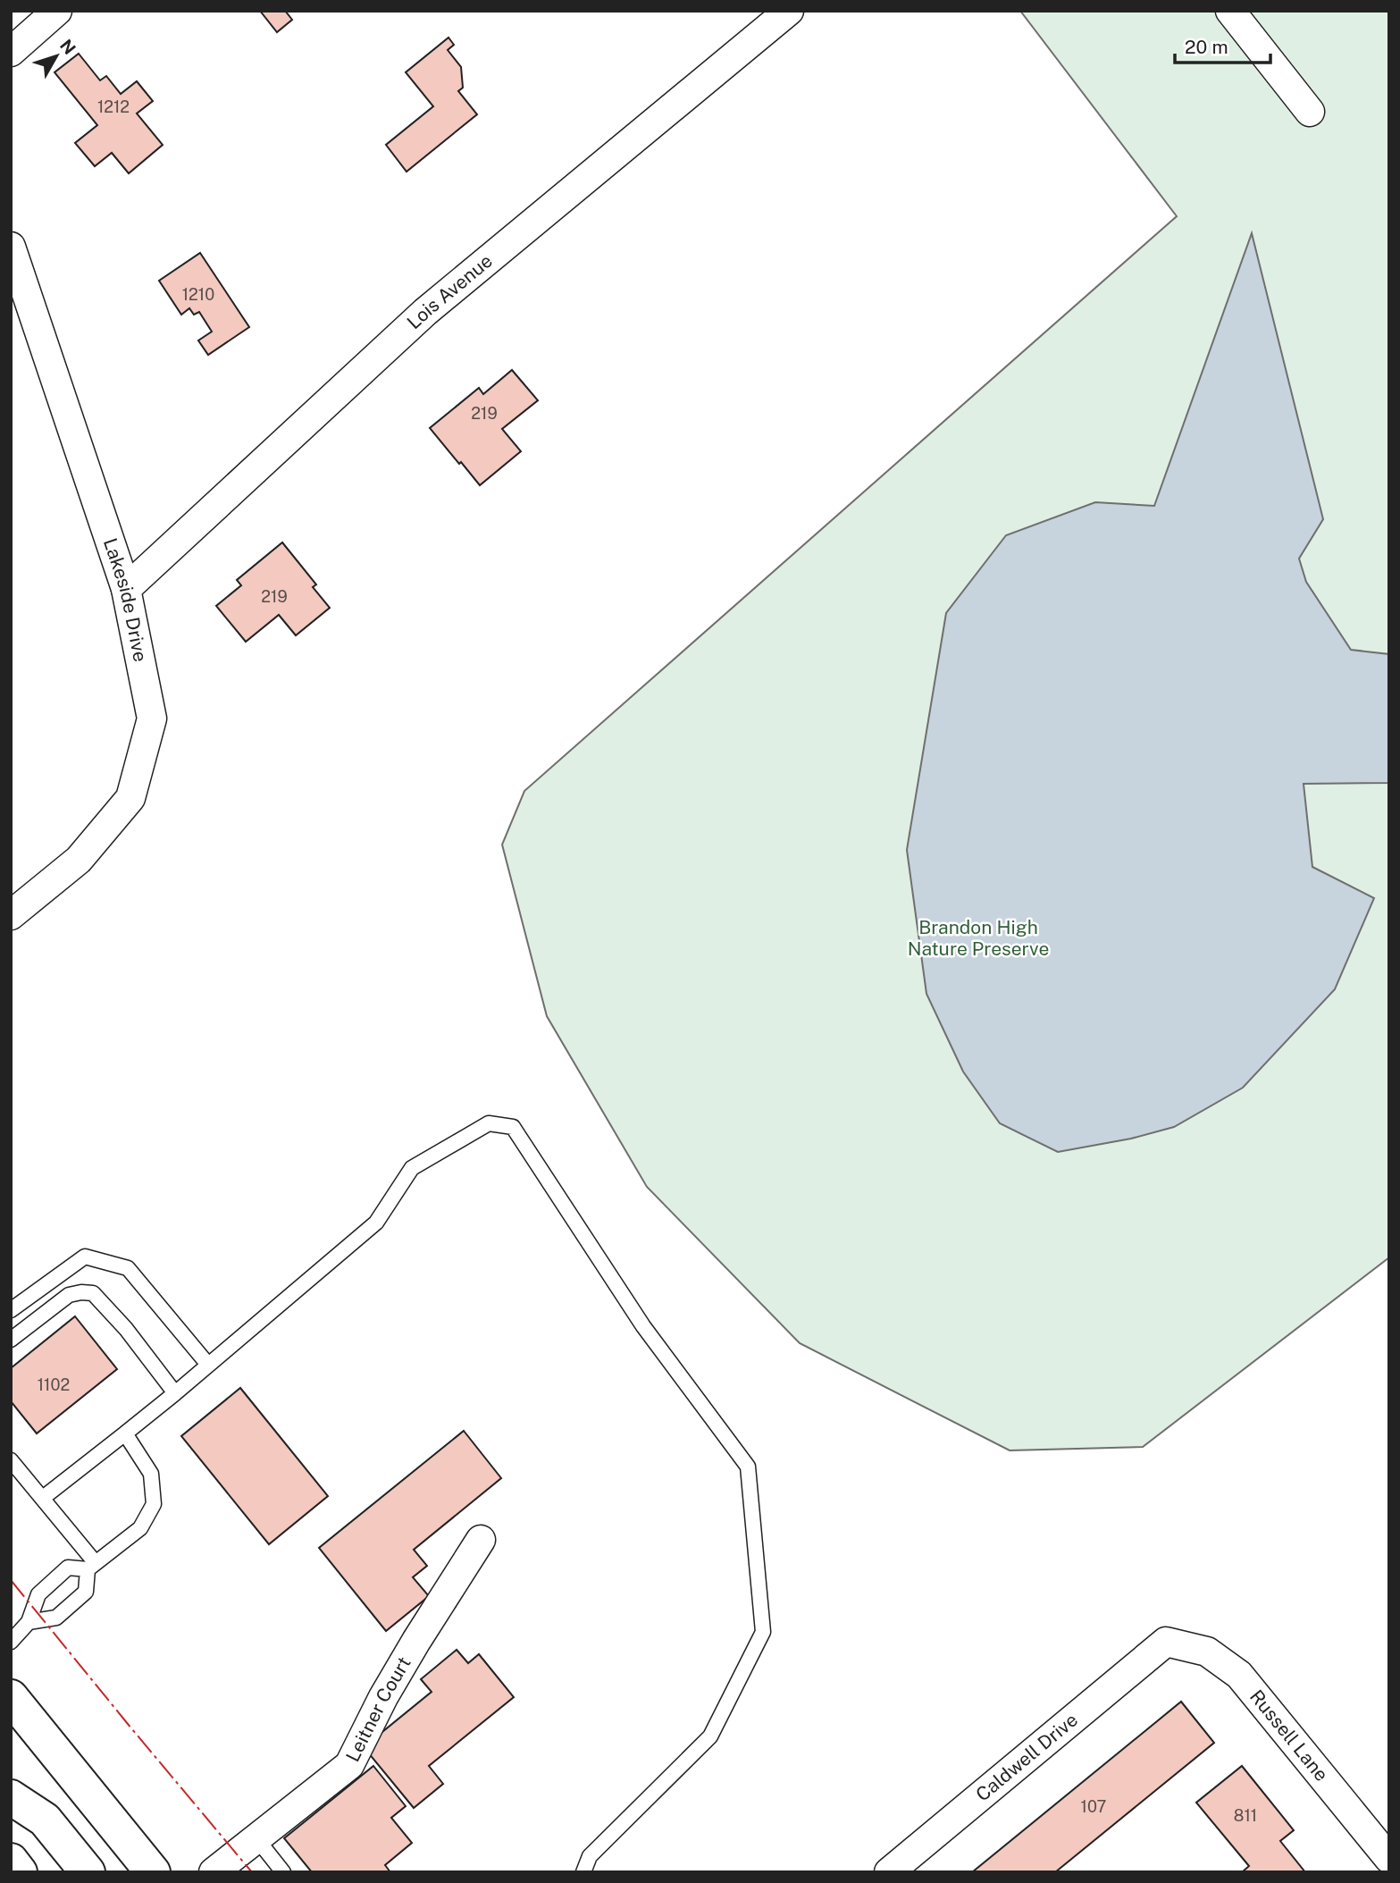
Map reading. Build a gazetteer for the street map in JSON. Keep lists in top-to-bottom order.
{
  "streets": {
    "street": [
      "Lois Avenue",
      "Lakeside Drive",
      "Leitner Court",
      "Russell Lane",
      "Caldwell Drive"
    ]
  },
  "crossings": [
    ["Lois Avenue", "Lakeside Drive"],
    ["Russell Lane", "Caldwell Drive"]
  ],
  "parks": ["Brandon High Nature Preserve"],
  "house_numbers": [
    "1212",
    "1210",
    "219",
    "219",
    "1102",
    "107",
    "811"
  ],
  "scale_bar": "20 m",
  "north": "top right"
}
